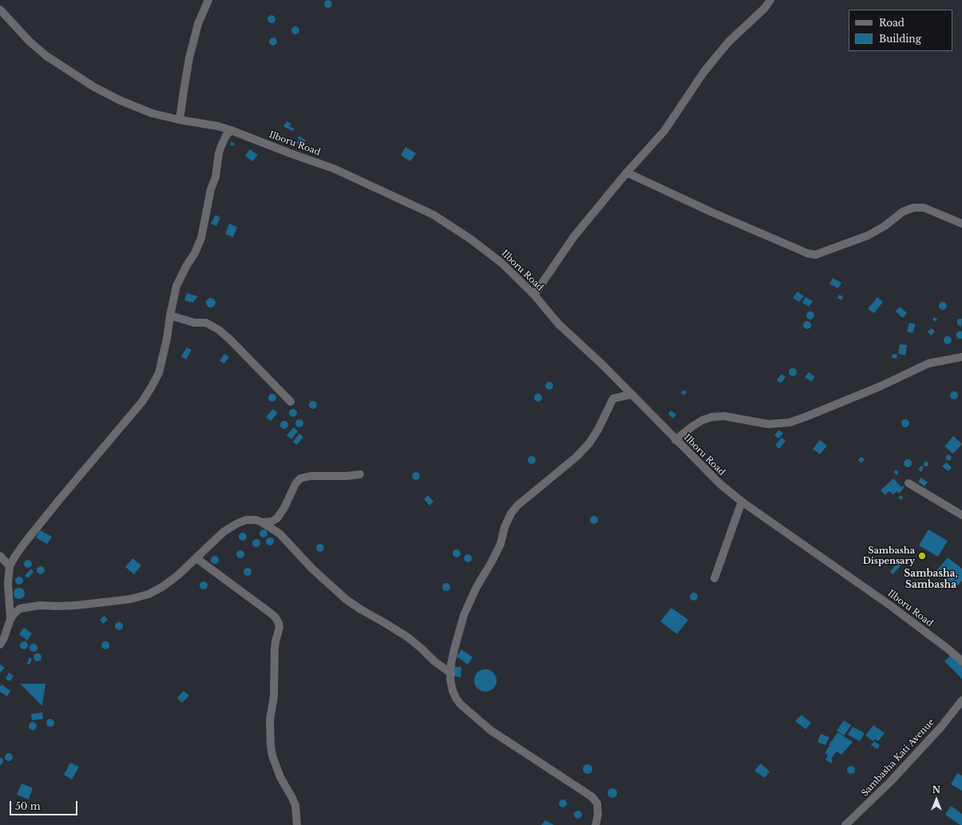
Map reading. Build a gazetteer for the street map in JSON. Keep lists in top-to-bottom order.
{
  "streets": {
    "street": ["Ilboru Road", "Sambasha Kati Avenue"]
  },
  "districts": ["Sambasha, Sambasha"],
  "places": ["Sambasha Dispensary"],
  "legend": ["Road", "Building"],
  "scale_bar": "50 m",
  "north": "top"
}
